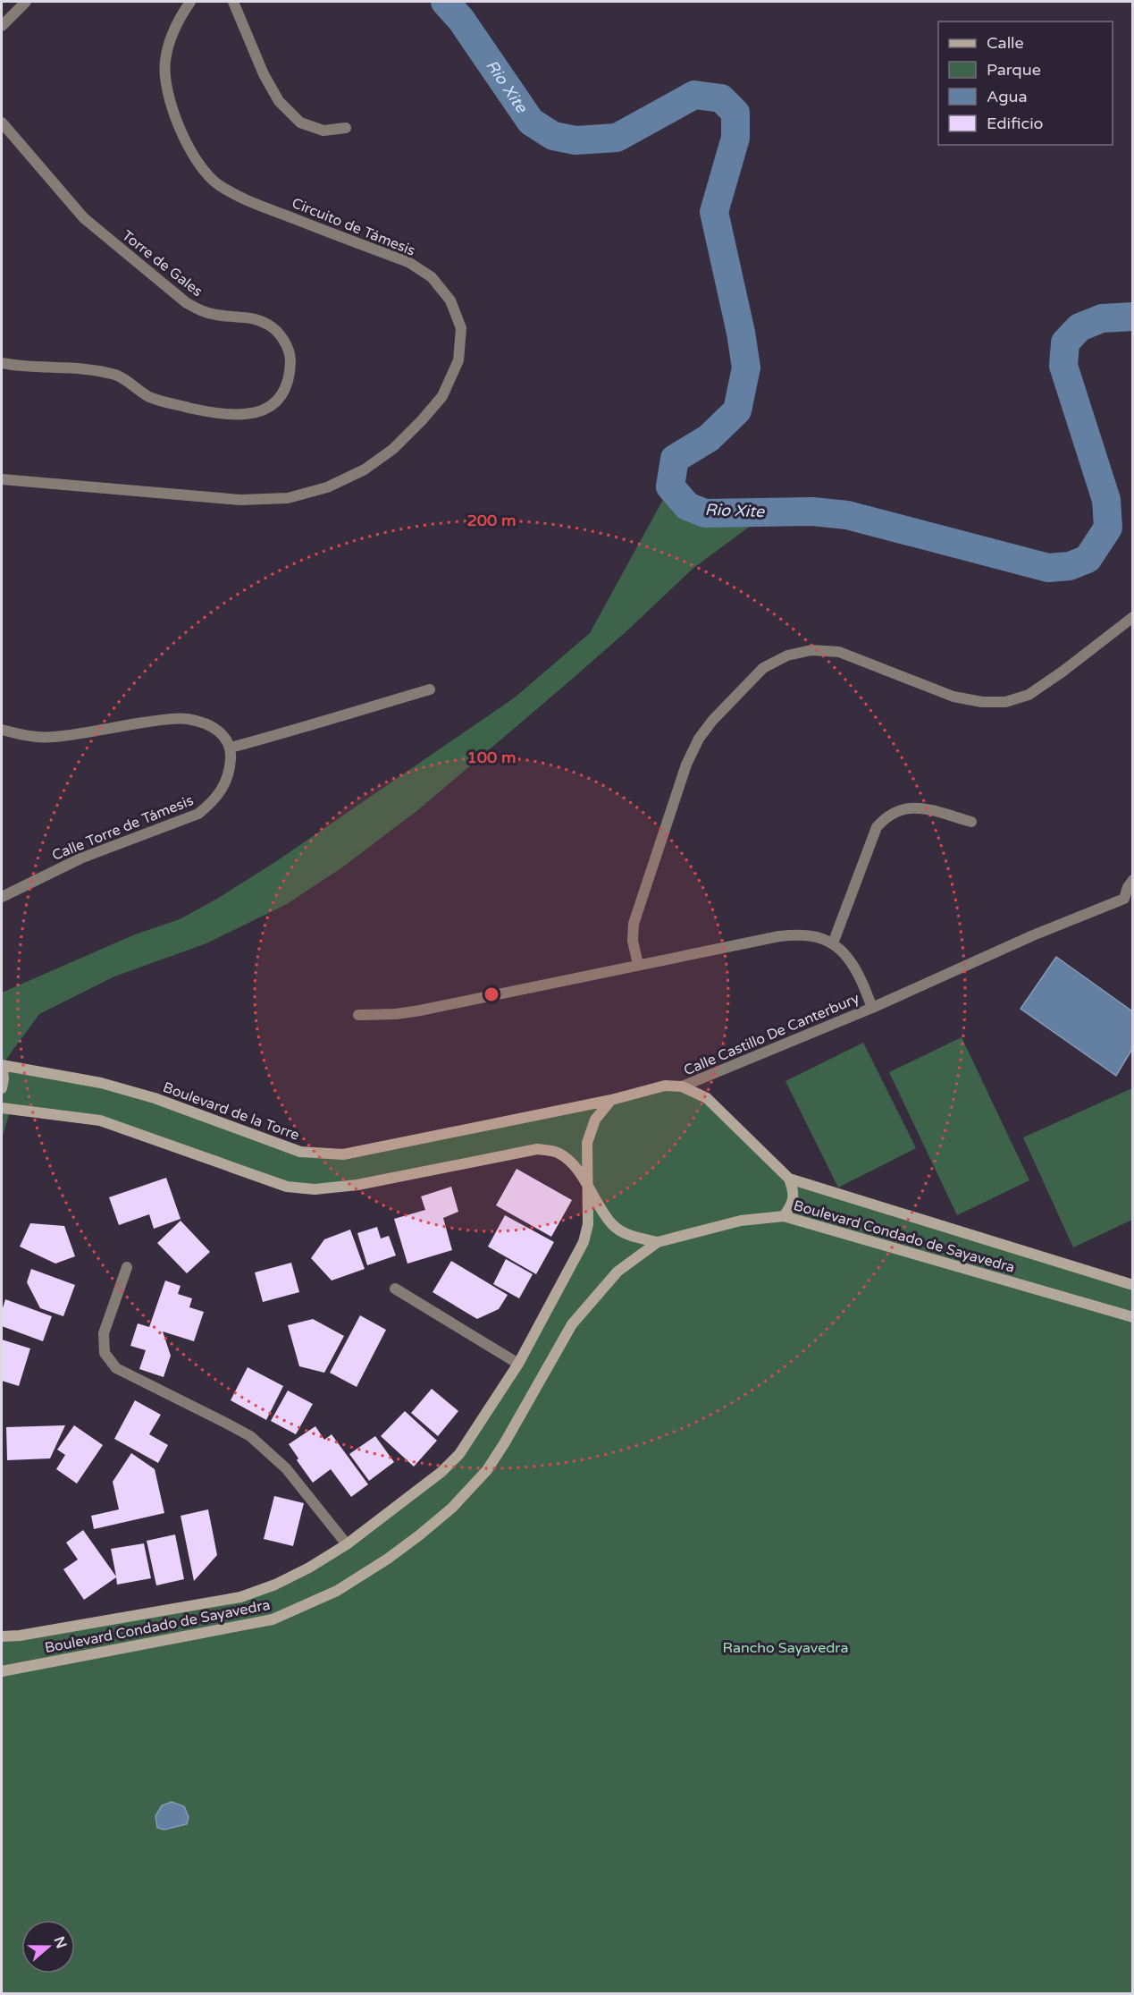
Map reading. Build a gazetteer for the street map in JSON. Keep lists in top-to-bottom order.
{
  "streets": {
    "street": [
      "Circuito de Támesis",
      "Torre de Gales",
      "Calle Torre de Támesis",
      "Calle Castillo De Canterbury",
      "Boulevard de la Torre",
      "Boulevard Condado de Sayavedra"
    ]
  },
  "crossings": [
    ["Calle Castillo De Canterbury", "Boulevard de la Torre"],
    ["Calle Castillo De Canterbury", "Boulevard Condado de Sayavedra"],
    ["Boulevard de la Torre", "Boulevard Condado de Sayavedra"]
  ],
  "water": ["Rio Xite"],
  "parks": ["Rancho Sayavedra"],
  "legend": [
    "Calle",
    "Parque",
    "Agua",
    "Edificio"
  ],
  "north": "right",
  "rings": ["200 m", "100 m"]
}
